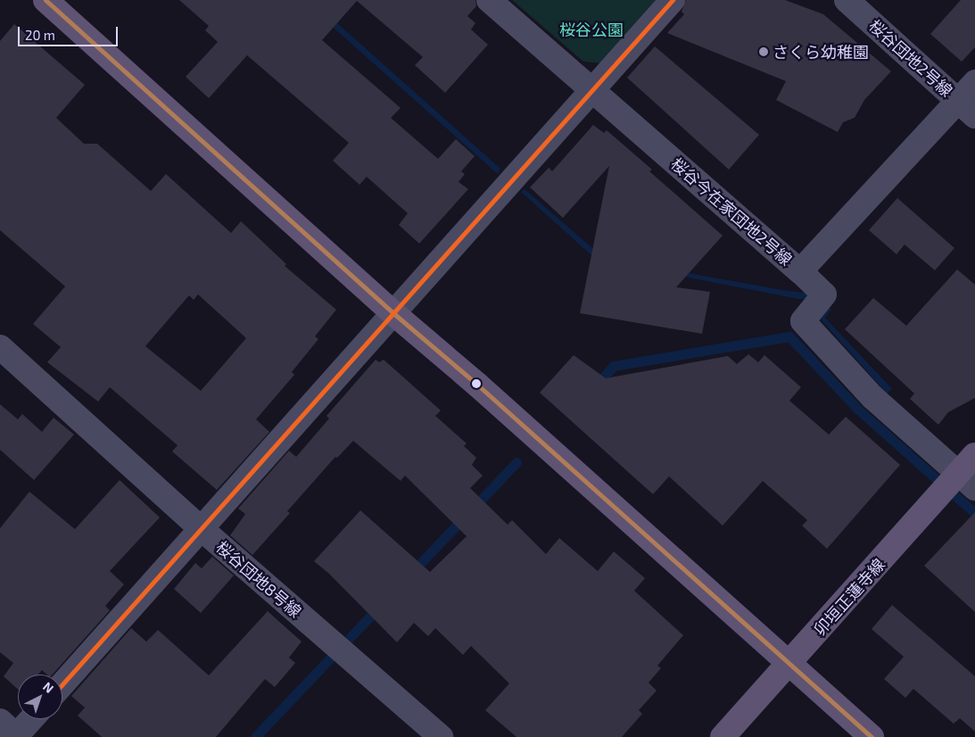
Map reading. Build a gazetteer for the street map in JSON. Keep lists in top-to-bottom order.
{
  "streets": {
    "main road": ["卯垣正蓮寺線"],
    "street": ["桜谷団地2号線", "桜谷今在家団地2号線", "桜谷団地8号線"]
  },
  "crossings": [
    ["桜谷団地2号線", "桜谷今在家団地2号線"]
  ],
  "parks": ["桜谷公園"],
  "places": ["さくら幼稚園"],
  "scale_bar": "20 m",
  "north": "top right"
}
